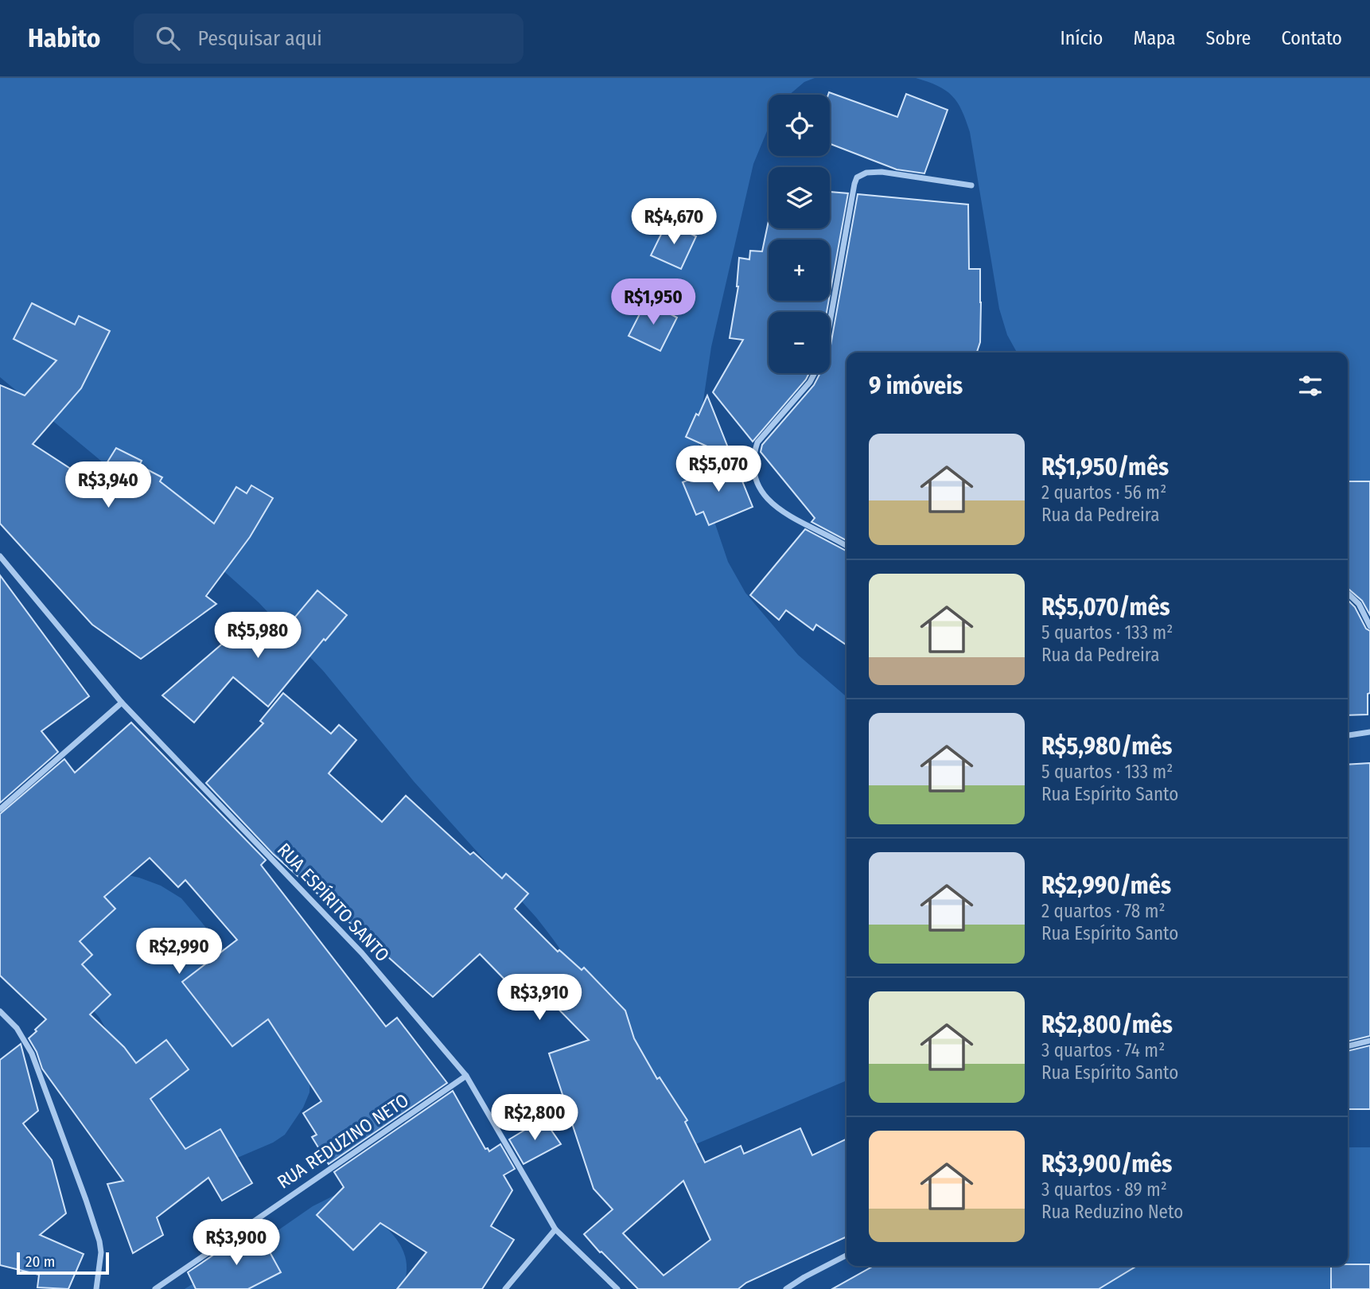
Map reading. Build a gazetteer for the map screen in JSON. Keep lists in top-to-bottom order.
{
  "streets": {
    "street": ["RUA ESPÍRITO SANTO", "RUA REDUZINO NETO"]
  },
  "crossings": [
    ["RUA ESPÍRITO SANTO", "RUA REDUZINO NETO"]
  ],
  "scale_bar": "20 m",
  "page": {
    "header": "Habito",
    "search": "Pesquisar aqui",
    "nav": [
      "Início",
      "Mapa",
      "Sobre",
      "Contato"
    ],
    "map_buttons": ["+", "−"],
    "price": [
      "R$4,670",
      "R$1,950",
      "R$5,070",
      "R$3,940",
      "R$5,980",
      "R$2,990",
      "R$3,910",
      "R$2,800",
      "R$3,900"
    ],
    "heading": "9 imóveis",
    "list": [
      {
        "name": "R$1,950/mês",
        "note": "2 quartos · 56 m² · Rua da Pedreira"
      },
      {
        "name": "R$5,070/mês",
        "note": "5 quartos · 133 m² · Rua da Pedreira"
      },
      {
        "name": "R$5,980/mês",
        "note": "5 quartos · 133 m² · Rua Espírito Santo"
      },
      {
        "name": "R$2,990/mês",
        "note": "2 quartos · 78 m² · Rua Espírito Santo"
      },
      {
        "name": "R$2,800/mês",
        "note": "3 quartos · 74 m² · Rua Espírito Santo"
      },
      {
        "name": "R$3,900/mês",
        "note": "3 quartos · 89 m² · Rua Reduzino Neto"
      }
    ],
    "scale": "20 m"
  }
}
